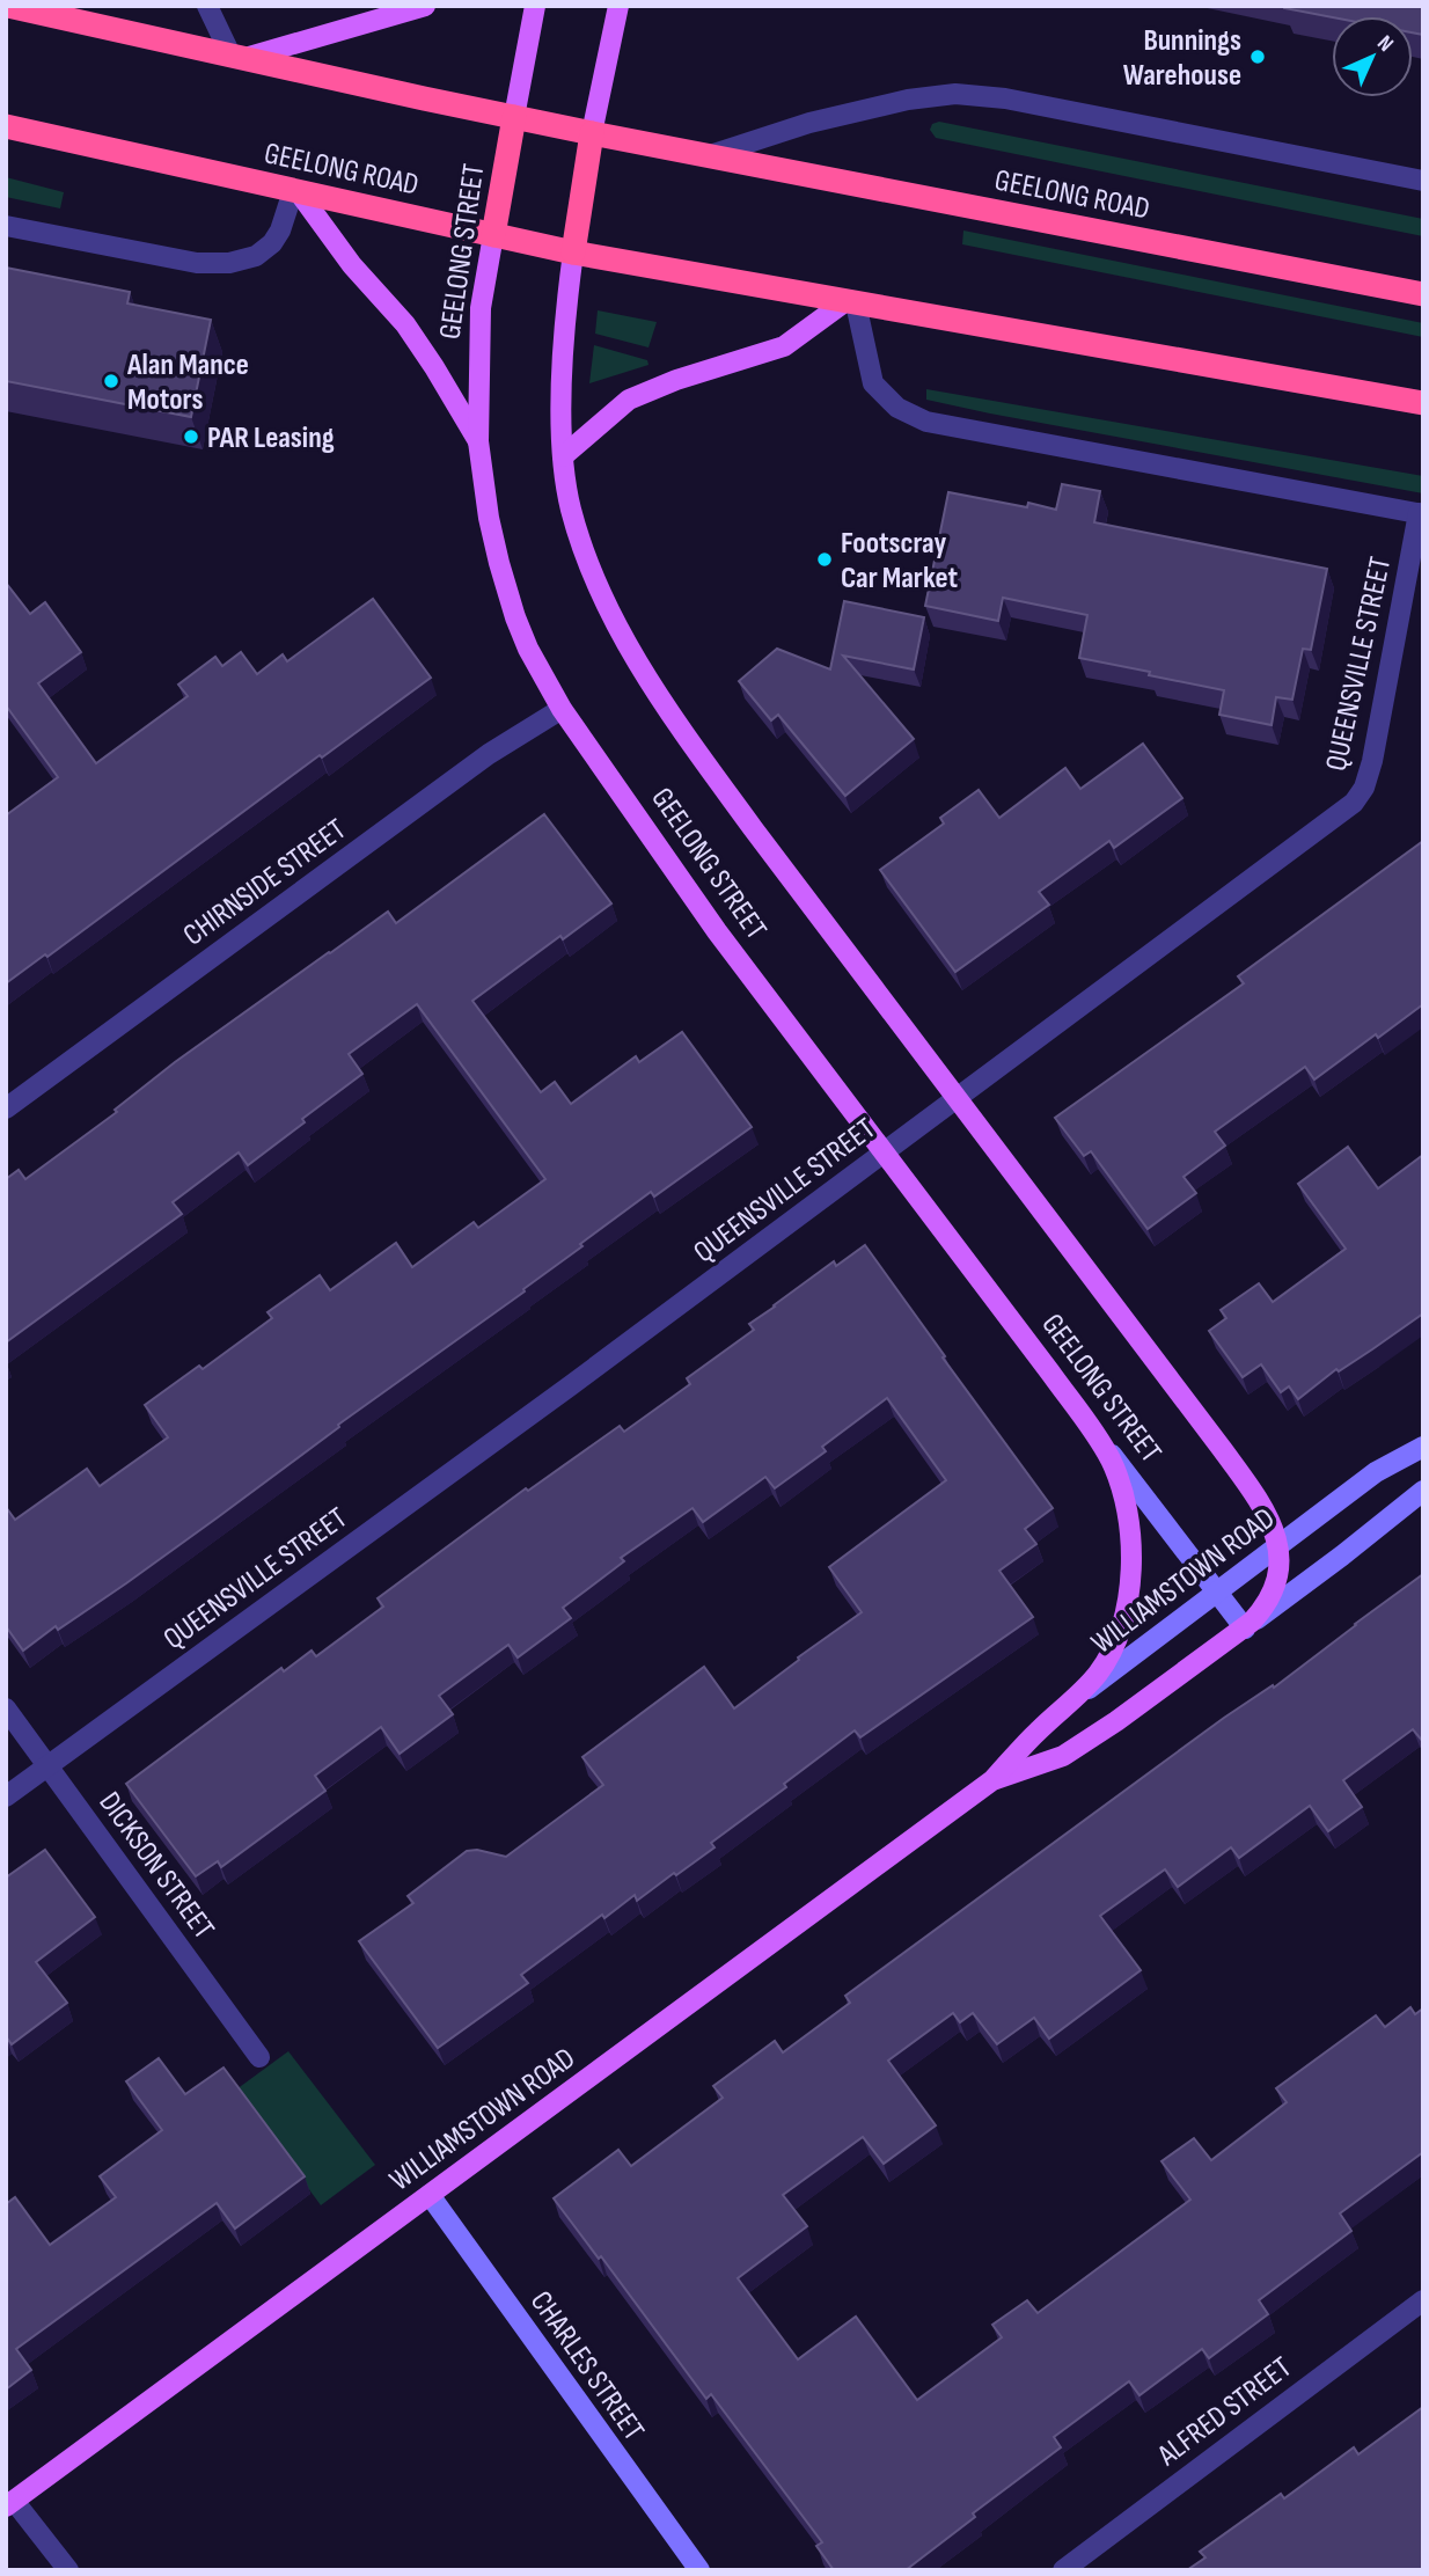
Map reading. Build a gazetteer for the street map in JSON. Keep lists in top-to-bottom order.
{
  "streets": {
    "highway": ["GEELONG ROAD", "GEELONG STREET"],
    "main road": ["WILLIAMSTOWN ROAD"],
    "street": [
      "QUEENSVILLE STREET",
      "CHIRNSIDE STREET",
      "DICKSON STREET",
      "CHARLES STREET",
      "ALFRED STREET"
    ]
  },
  "crossings": [
    ["GEELONG ROAD", "GEELONG STREET"],
    ["GEELONG STREET", "QUEENSVILLE STREET"],
    ["GEELONG STREET", "CHIRNSIDE STREET"],
    ["GEELONG STREET", "WILLIAMSTOWN ROAD"],
    ["QUEENSVILLE STREET", "DICKSON STREET"],
    ["WILLIAMSTOWN ROAD", "CHARLES STREET"]
  ],
  "places": [
    "Bunnings Warehouse",
    "Alan Mance Motors",
    "PAR Leasing",
    "Footscray Car Market"
  ],
  "north": "top right"
}
